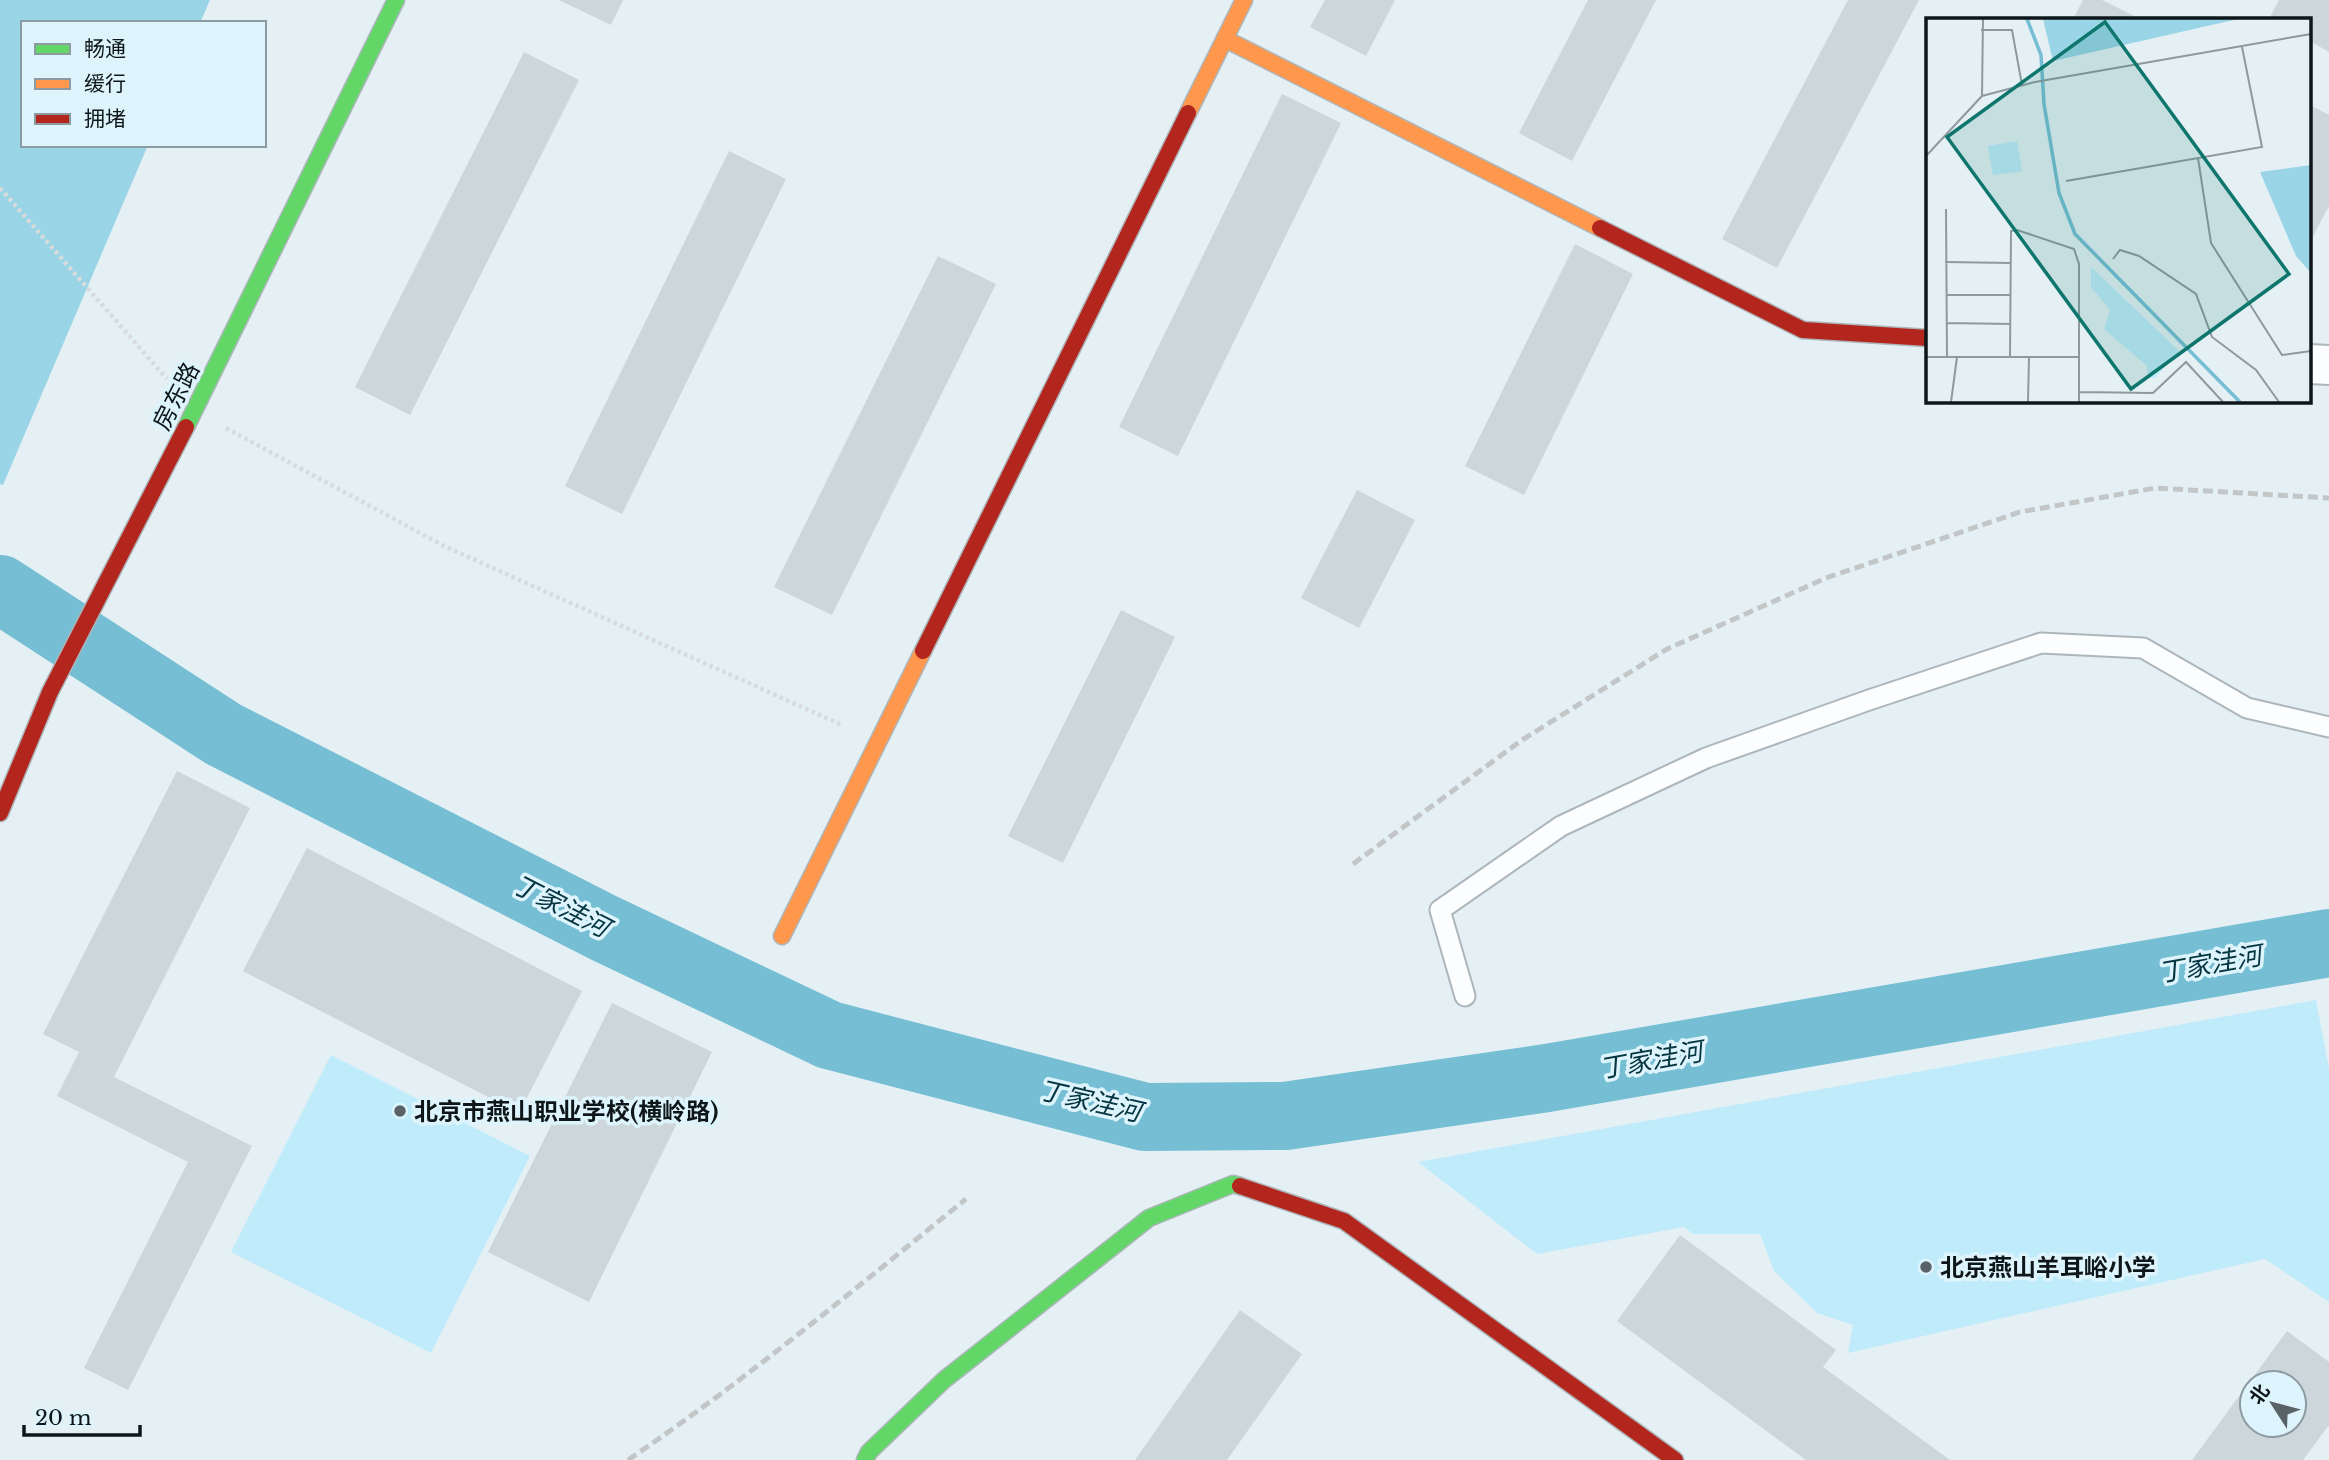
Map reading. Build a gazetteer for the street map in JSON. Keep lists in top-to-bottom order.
{
  "streets": {
    "street": ["房东路"]
  },
  "water": ["丁家洼河"],
  "places": ["北京市燕山职业学校(横岭路)", "北京燕山羊耳峪小学"],
  "legend": ["畅通", "缓行", "拥堵"],
  "scale_bar": "20 m",
  "north": "top left"
}
